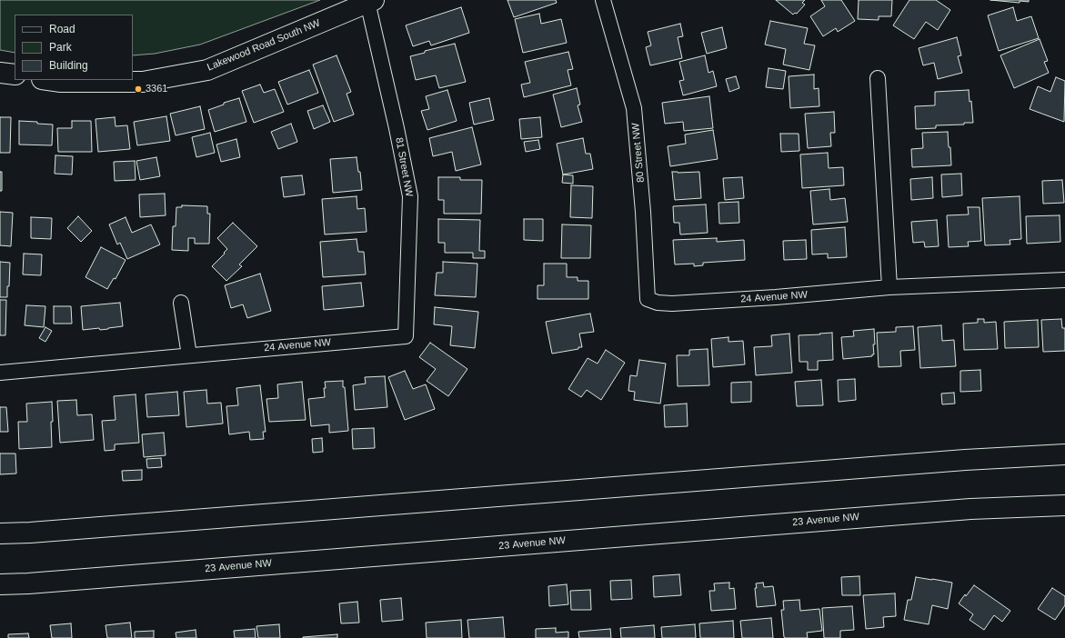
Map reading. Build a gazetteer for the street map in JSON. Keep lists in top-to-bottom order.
{
  "streets": {
    "main road": ["Lakewood Road South NW", "23 Avenue NW"],
    "street": ["80 Street NW", "81 Street NW", "24 Avenue NW"]
  },
  "crossings": [
    ["Lakewood Road South NW", "81 Street NW"],
    ["80 Street NW", "24 Avenue NW"],
    ["81 Street NW", "24 Avenue NW"]
  ],
  "places": ["3361"],
  "legend": ["Road", "Park", "Building"]
}
